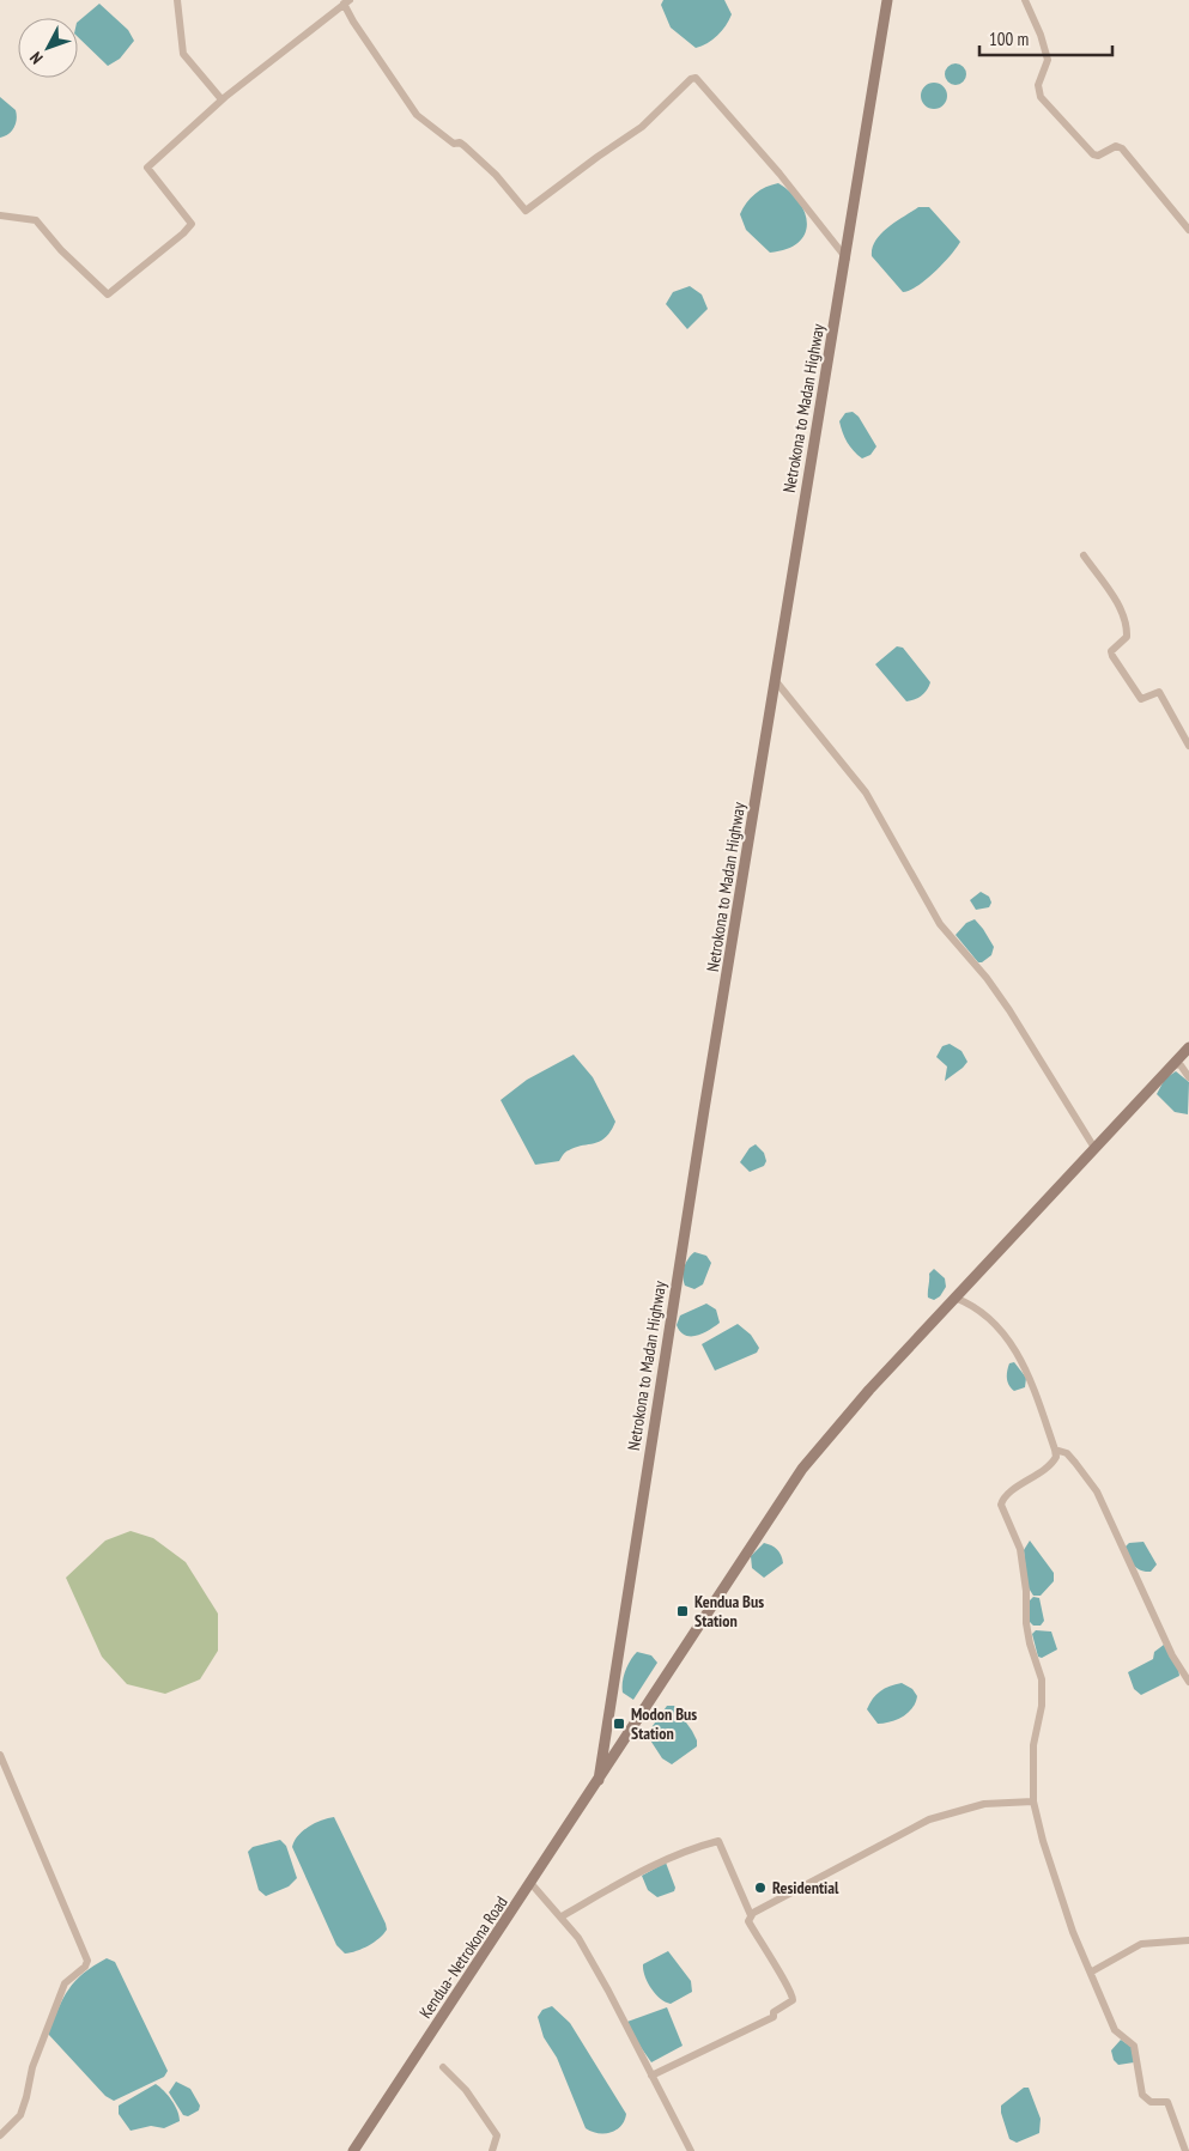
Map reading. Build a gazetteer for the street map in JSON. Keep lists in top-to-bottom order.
{
  "streets": {
    "main road": ["Netrokona to Madan Highway", "Kendua- Netrokona Road"]
  },
  "crossings": [
    ["Netrokona to Madan Highway", "Kendua- Netrokona Road"]
  ],
  "places": {
    "transit": ["Kendua Bus Station", "Modon Bus Station"],
    "other": ["Residential"]
  },
  "scale_bar": "100 m",
  "north": "bottom left"
}
